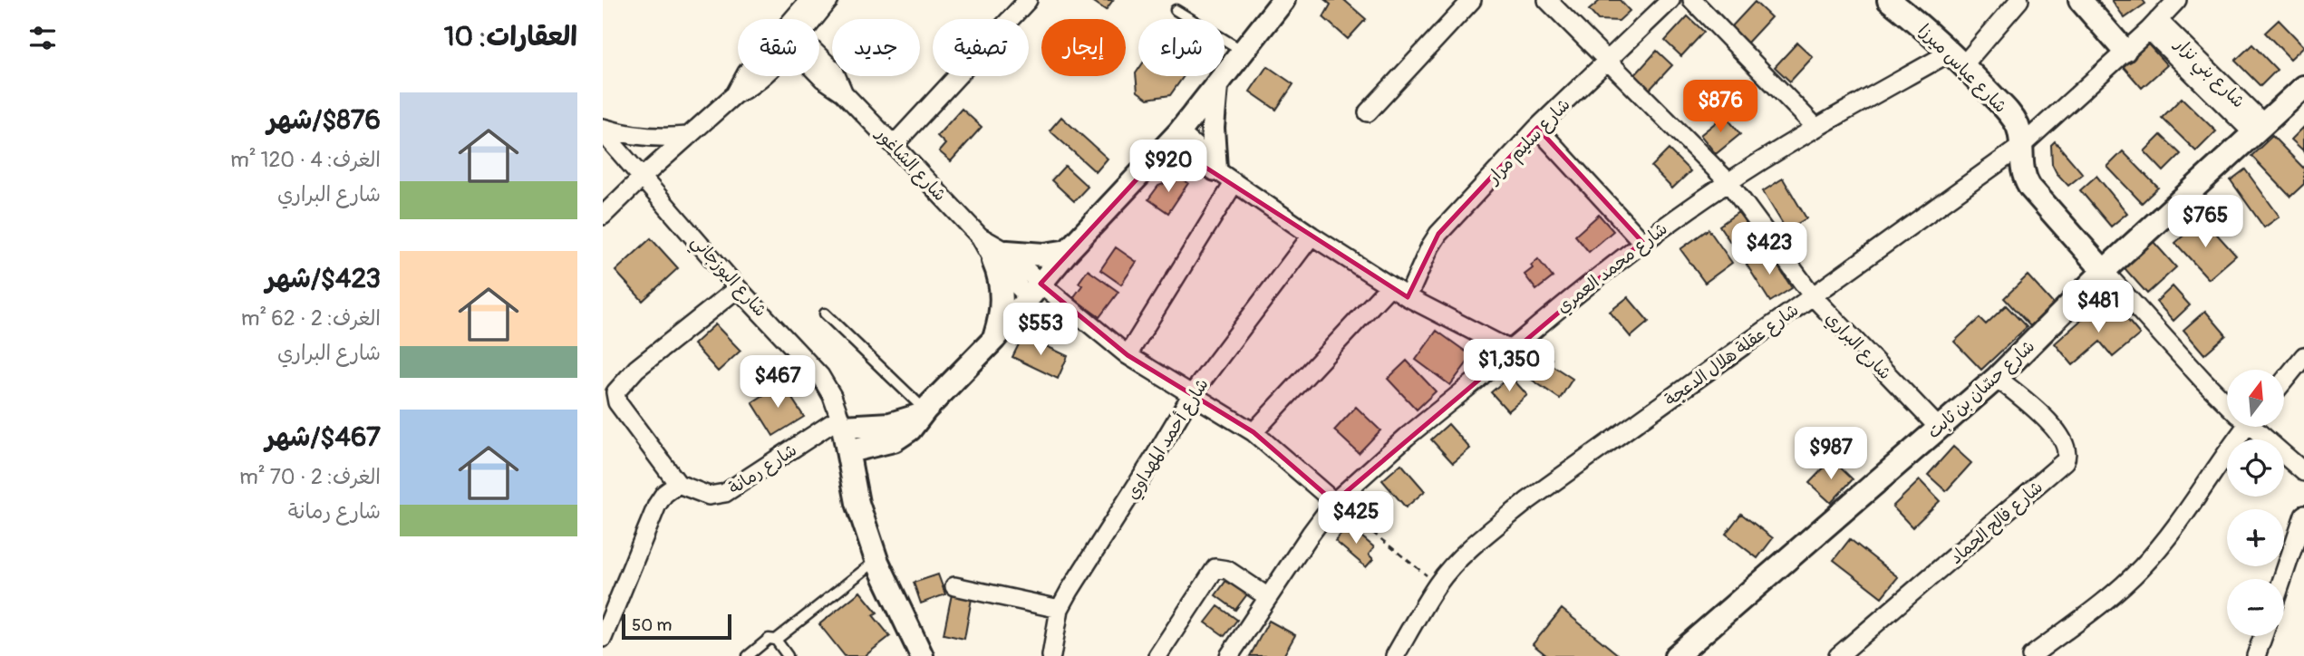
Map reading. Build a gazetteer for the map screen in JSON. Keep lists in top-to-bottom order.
{
  "streets": {
    "street": [
      "شارع عباس ميرزا",
      "شارع بني نزار",
      "شارع سليم مرار",
      "شارع الشاغور",
      "شارع محمد العمري",
      "شارع البوزجاني",
      "شارع البراري",
      "شارع عقلة هلال الدعجة",
      "شارع حسّان بن ثابت",
      "شارع أحمد المهداوي",
      "شارع رمانة",
      "شارع فالح الحماد"
    ]
  },
  "crossings": [
    ["شارع عباس ميرزا", "شارع محمد العمري"],
    ["شارع عباس ميرزا", "شارع عقلة هلال الدعجة"],
    ["شارع عباس ميرزا", "شارع حسّان بن ثابت"],
    ["شارع بني نزار", "شارع عقلة هلال الدعجة"],
    ["شارع بني نزار", "شارع حسّان بن ثابت"],
    ["شارع سليم مرار", "شارع البراري"],
    ["شارع الشاغور", "شارع محمد العمري"],
    ["شارع الشاغور", "شارع أحمد المهداوي"],
    ["شارع محمد العمري", "شارع البراري"],
    ["شارع البوزجاني", "شارع رمانة"],
    ["شارع البراري", "شارع عقلة هلال الدعجة"],
    ["شارع البراري", "شارع حسّان بن ثابت"],
    ["شارع حسّان بن ثابت", "شارع فالح الحماد"]
  ],
  "scale_bar": "50 m",
  "north": "top",
  "page": {
    "heading": "العقارات: 10",
    "chip": [
      "شراء",
      "إيجار",
      "تصفية",
      "جديد",
      "شقة"
    ],
    "list": [
      {
        "name": "$876/شهر",
        "note": "الغرف: 4 · 120 m² · شارع البراري"
      },
      {
        "name": "$423/شهر",
        "note": "الغرف: 2 · 62 m² · شارع البراري"
      },
      {
        "name": "$467/شهر",
        "note": "الغرف: 2 · 70 m² · شارع رمانة"
      }
    ],
    "price": [
      "$876",
      "$920",
      "$765",
      "$423",
      "$481",
      "$553",
      "$1,350",
      "$467",
      "$987",
      "$425"
    ],
    "map_buttons": ["+", "−"],
    "scale": "50 m"
  }
}
